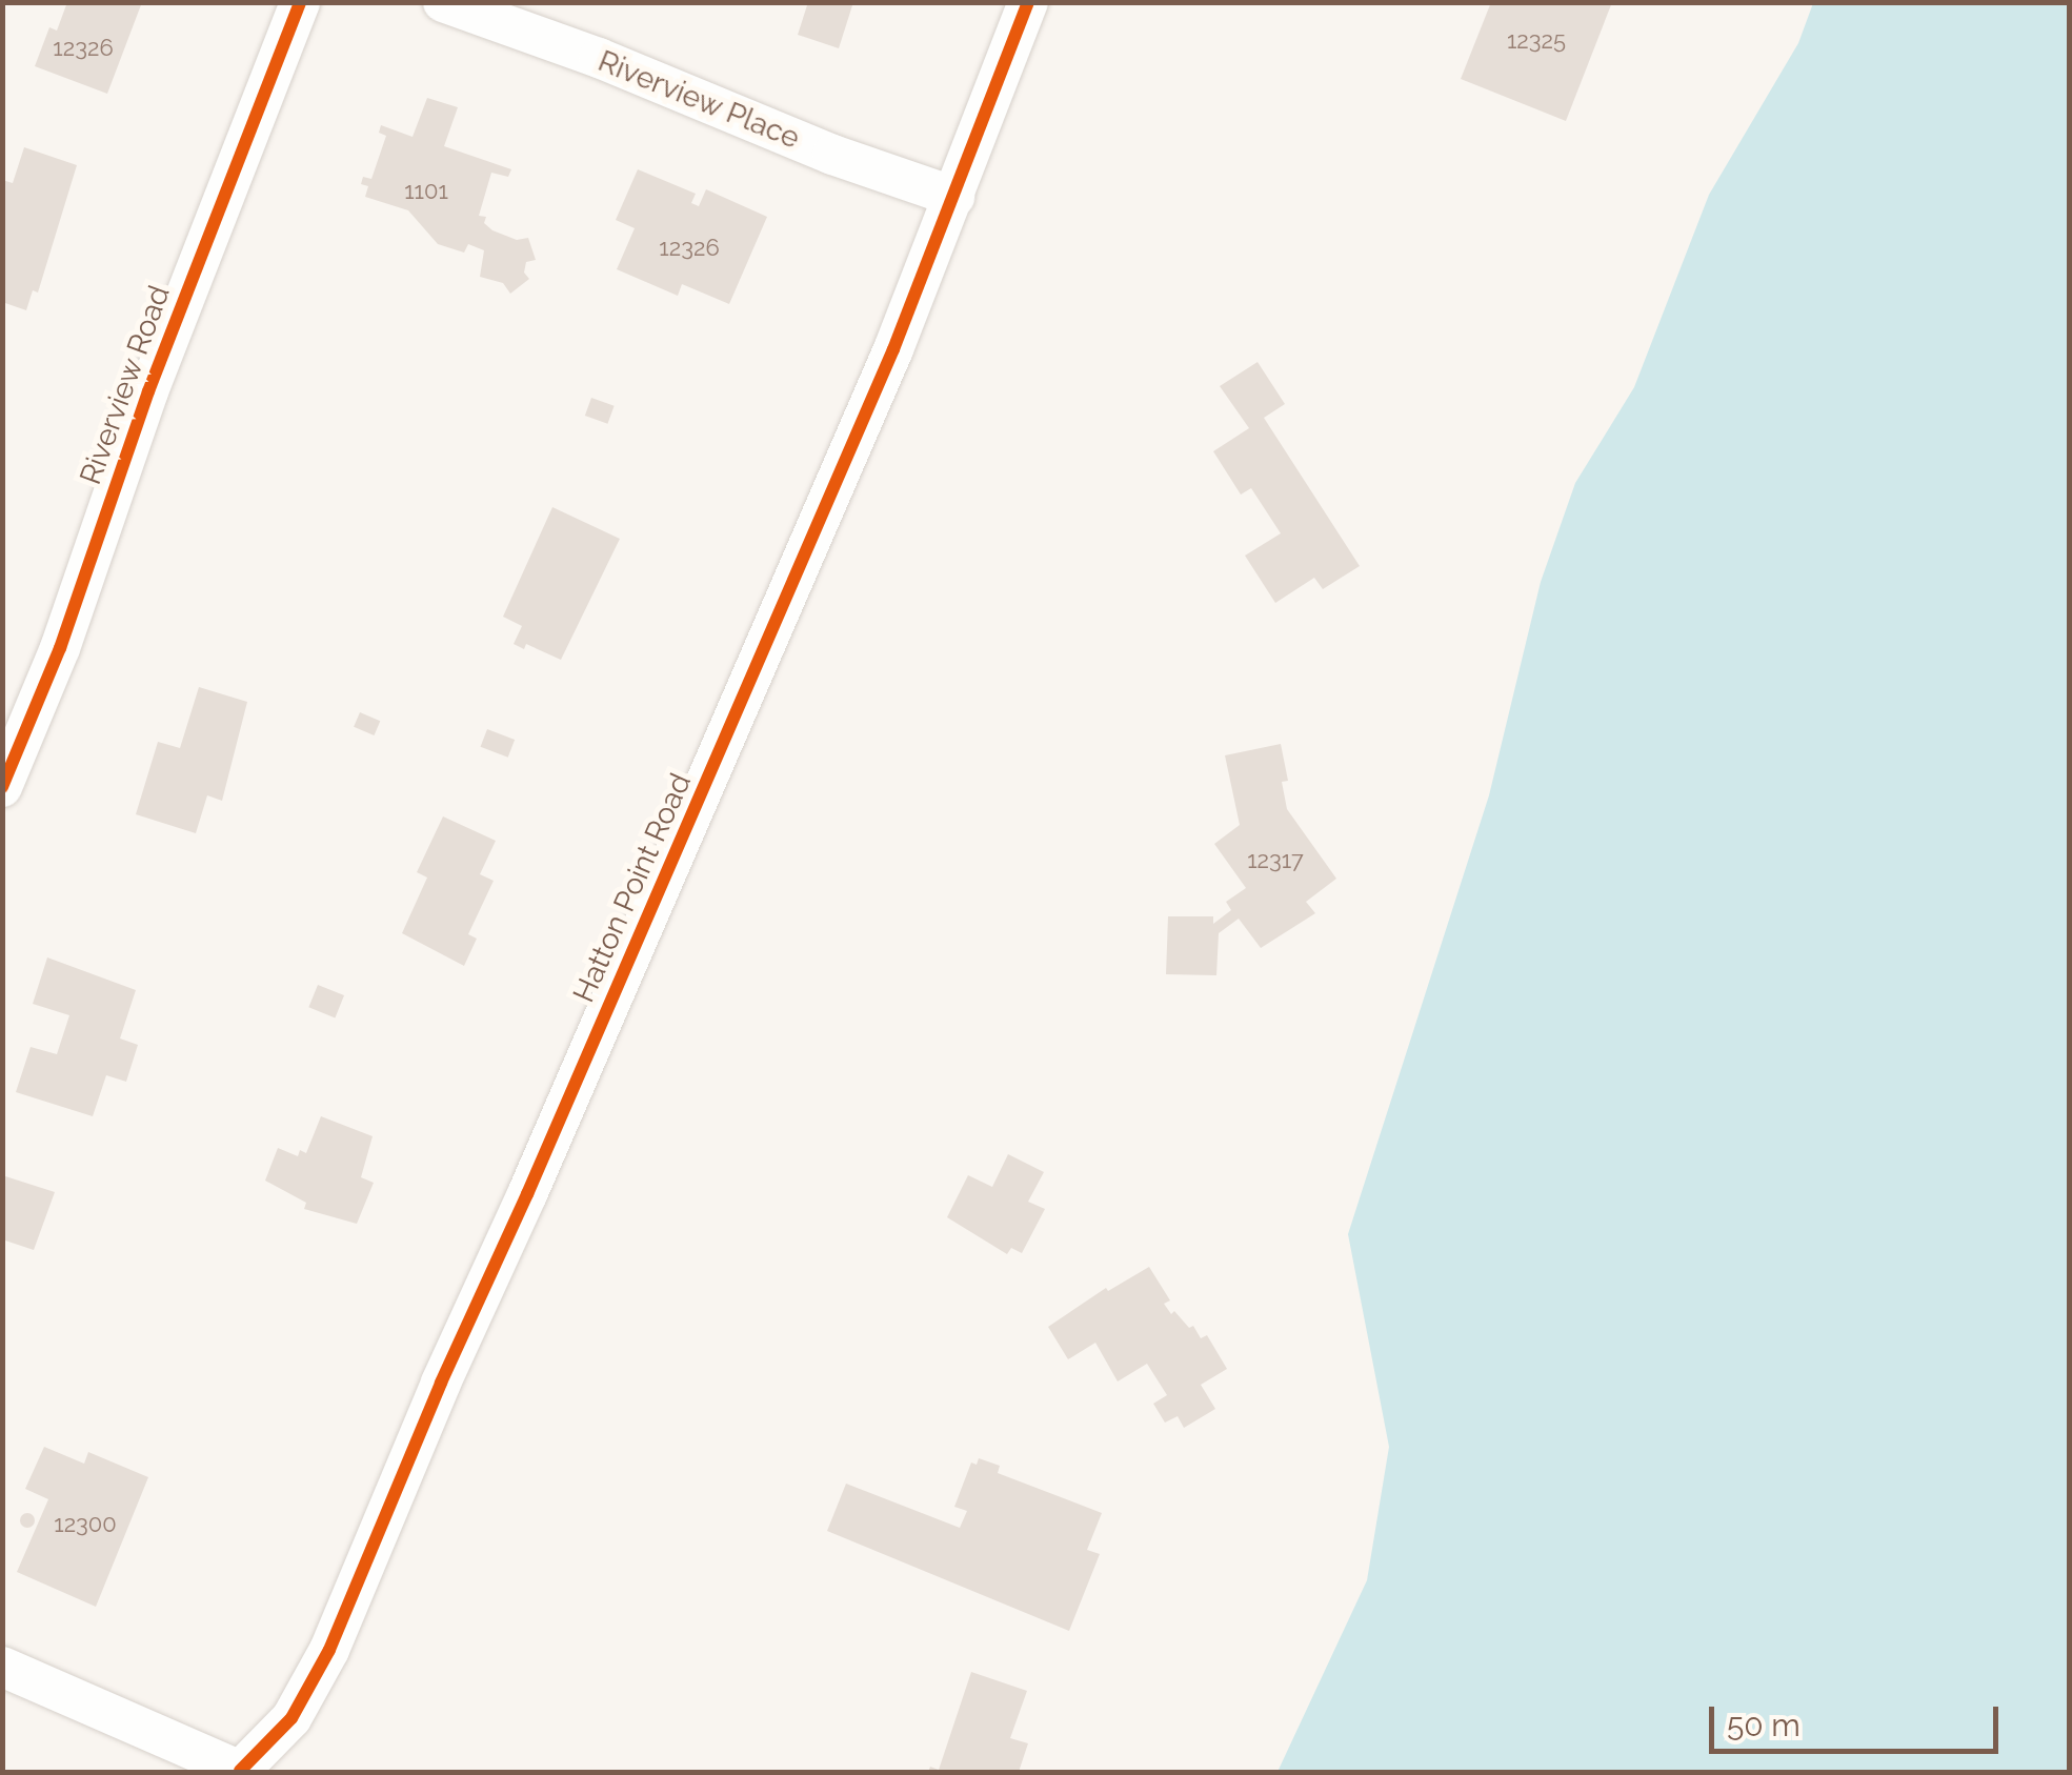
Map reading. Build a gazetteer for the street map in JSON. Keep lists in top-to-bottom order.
{
  "streets": {
    "street": ["Riverview Place", "Riverview Road", "Hatton Point Road"]
  },
  "crossings": [
    ["Riverview Place", "Hatton Point Road"]
  ],
  "house_numbers": [
    "12325",
    "12326",
    "1101",
    "12326",
    "12317",
    "12300"
  ],
  "scale_bar": "50 m"
}
